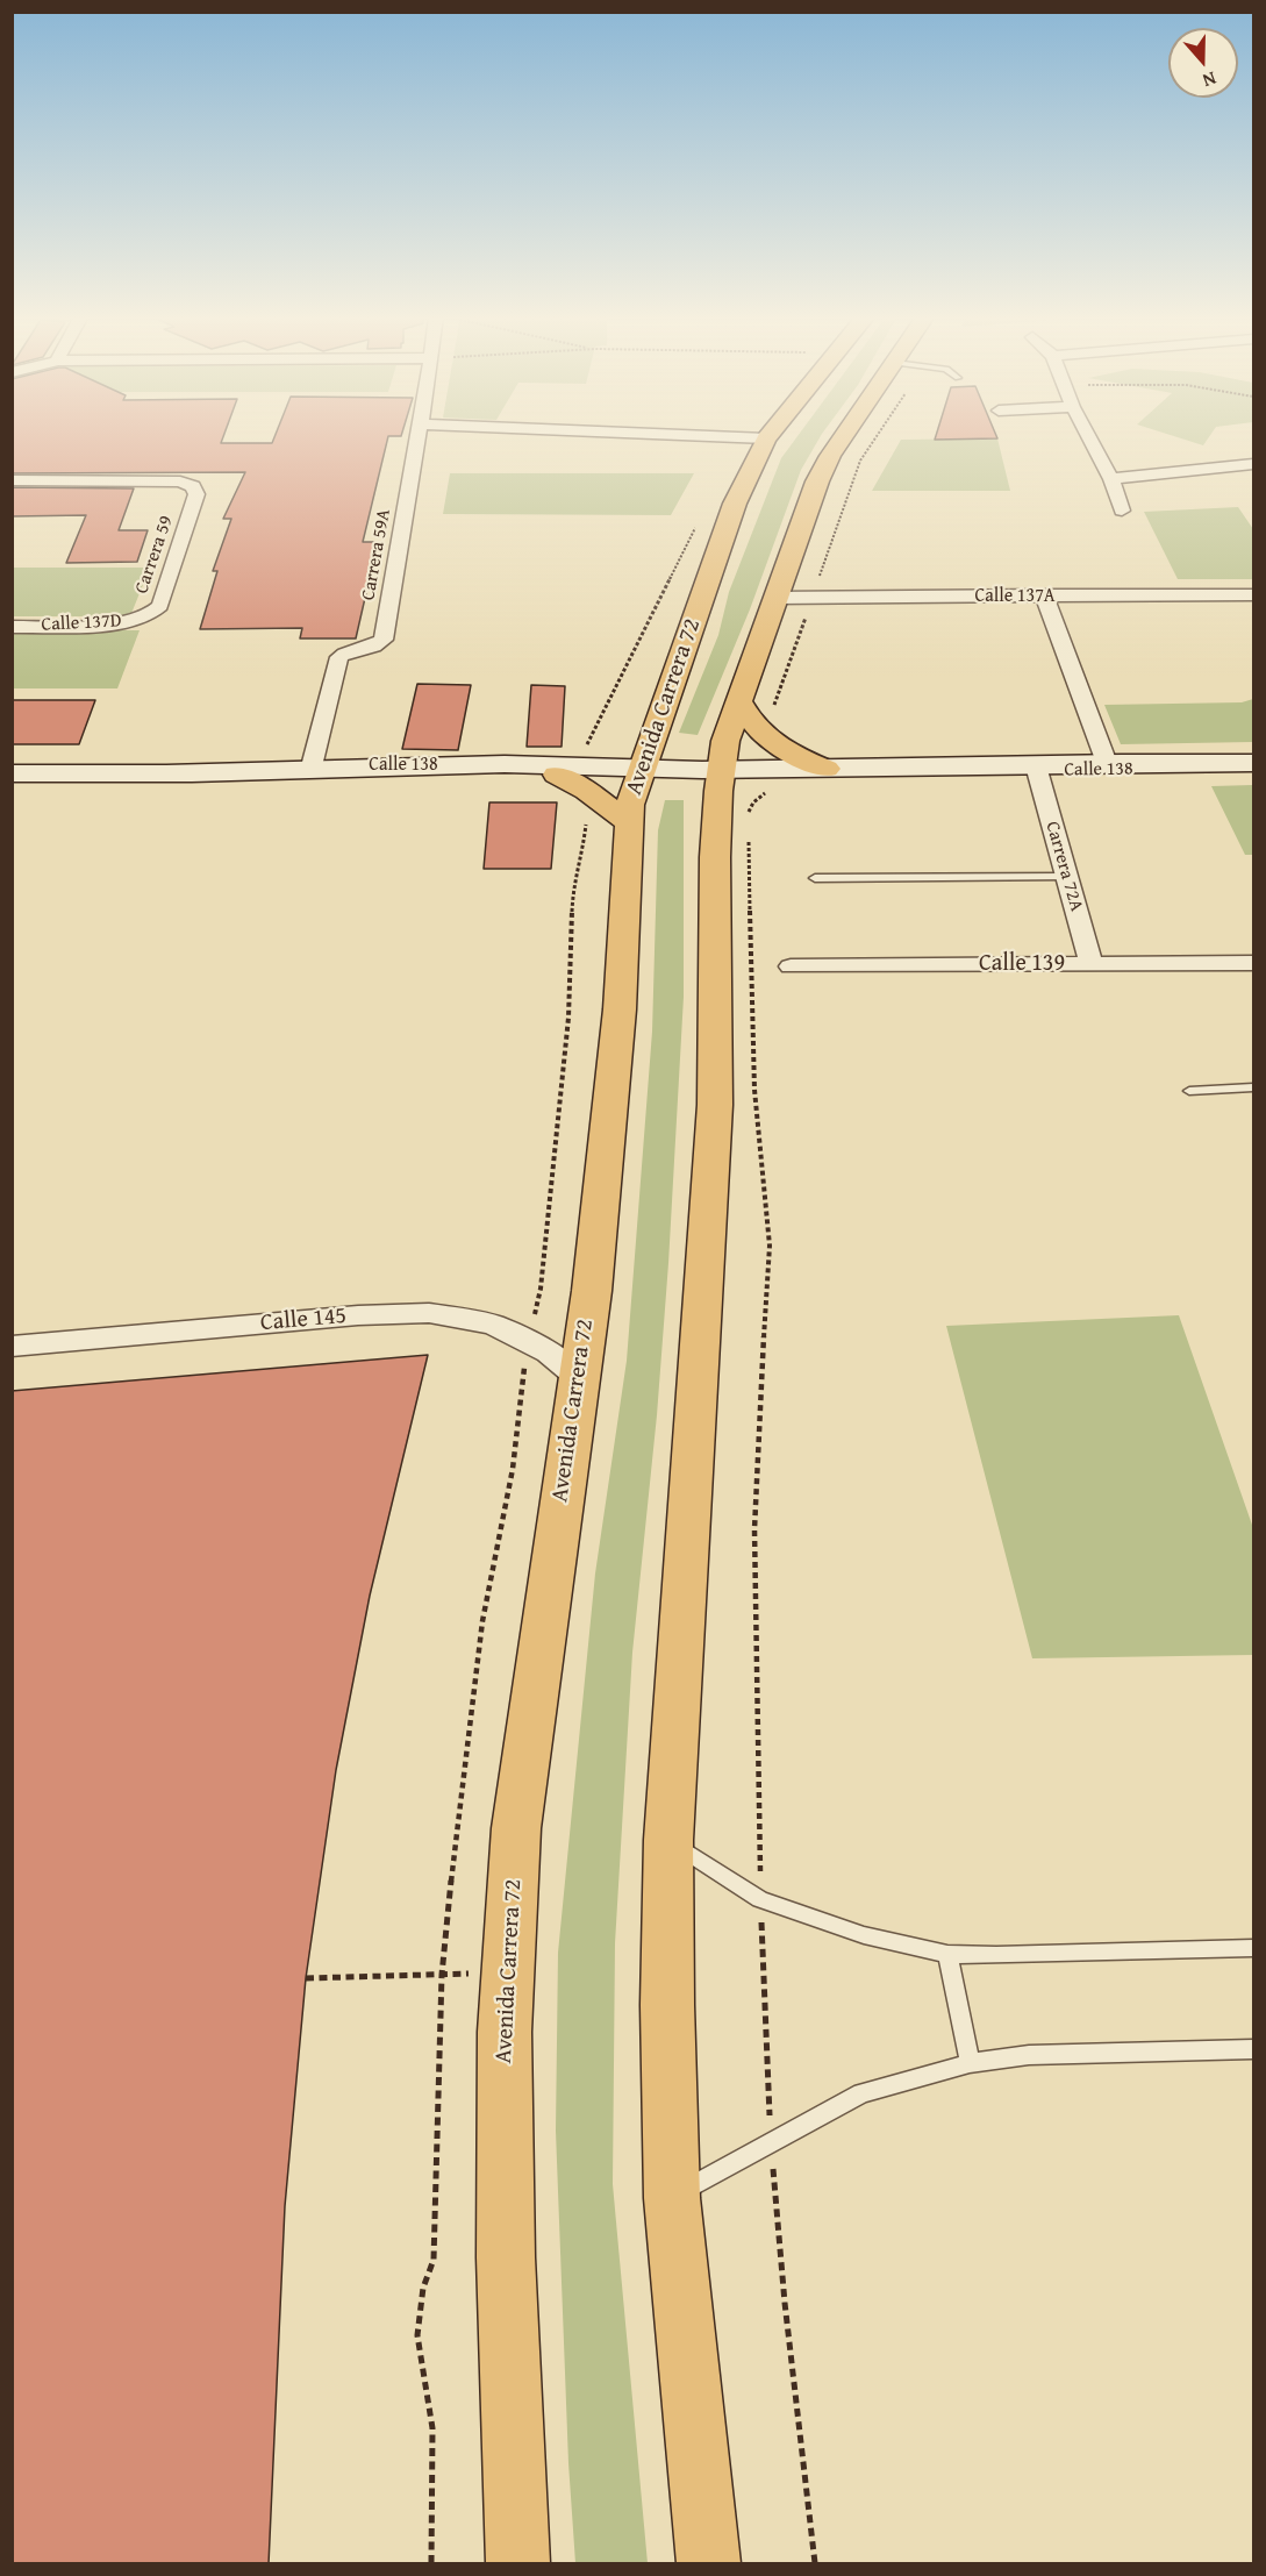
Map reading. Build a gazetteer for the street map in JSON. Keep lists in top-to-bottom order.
{
  "streets": {
    "highway": ["Avenida Carrera 72"],
    "main road": ["Calle 138"],
    "street": [
      "Carrera 59",
      "Carrera 59A",
      "Calle 137A",
      "Calle 137D",
      "Carrera 72A",
      "Calle 139",
      "Calle 145"
    ]
  },
  "crossings": [
    ["Carrera 59", "Calle 137D"],
    ["Carrera 59A", "Calle 138"],
    ["Avenida Carrera 72", "Calle 138"],
    ["Avenida Carrera 72", "Calle 145"],
    ["Calle 138", "Carrera 72A"],
    ["Carrera 72A", "Calle 139"]
  ],
  "north": "bottom"
}
